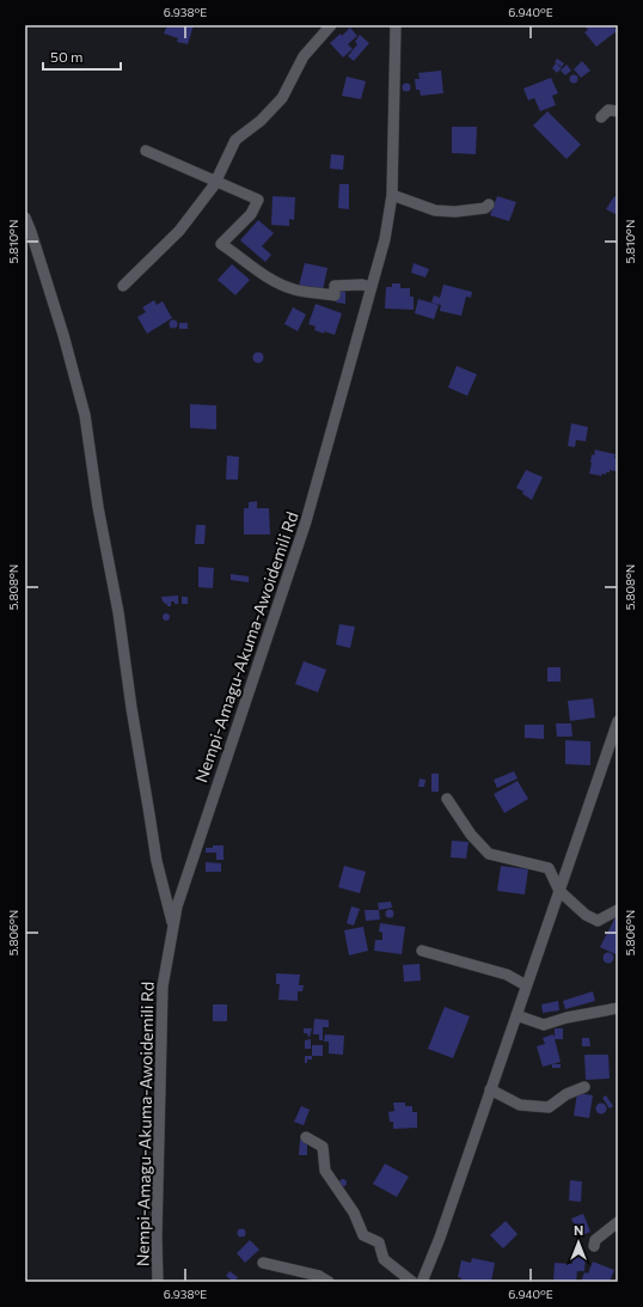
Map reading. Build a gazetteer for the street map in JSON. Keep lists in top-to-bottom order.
{
  "streets": {
    "street": ["Nempi-Amagu-Akuma-Awoidemili Rd"]
  },
  "scale_bar": "50 m",
  "north": "top",
  "coordinates": [
    "6.938°E",
    "6.940°E",
    "5.810°N",
    "5.808°N",
    "5.806°N"
  ]
}
